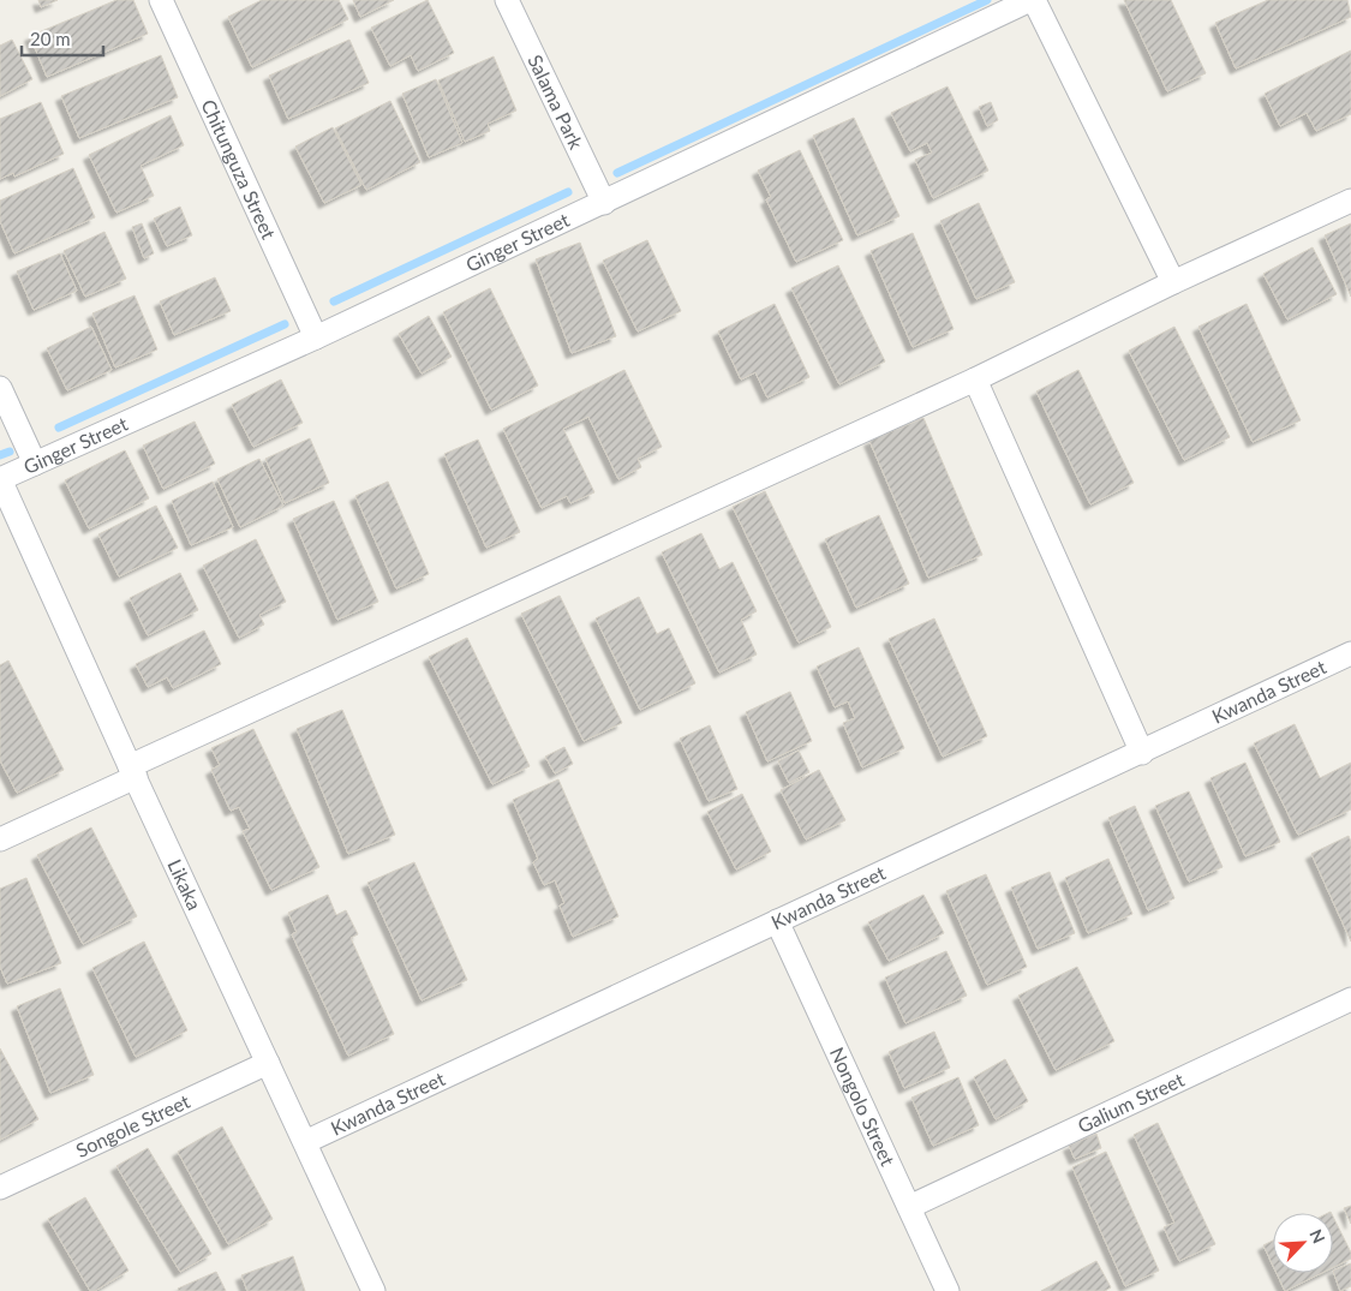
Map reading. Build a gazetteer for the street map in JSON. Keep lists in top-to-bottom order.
{
  "streets": {
    "street": [
      "Salama Park",
      "Chitunguza Street",
      "Ginger Street",
      "Kwanda Street",
      "Likaka",
      "Galium Street",
      "Nongolo Street",
      "Songole Street"
    ]
  },
  "crossings": [
    ["Salama Park", "Ginger Street"],
    ["Chitunguza Street", "Ginger Street"],
    ["Ginger Street", "Likaka"],
    ["Kwanda Street", "Likaka"],
    ["Kwanda Street", "Nongolo Street"],
    ["Likaka", "Songole Street"],
    ["Galium Street", "Nongolo Street"]
  ],
  "scale_bar": "20 m",
  "north": "top right"
}
